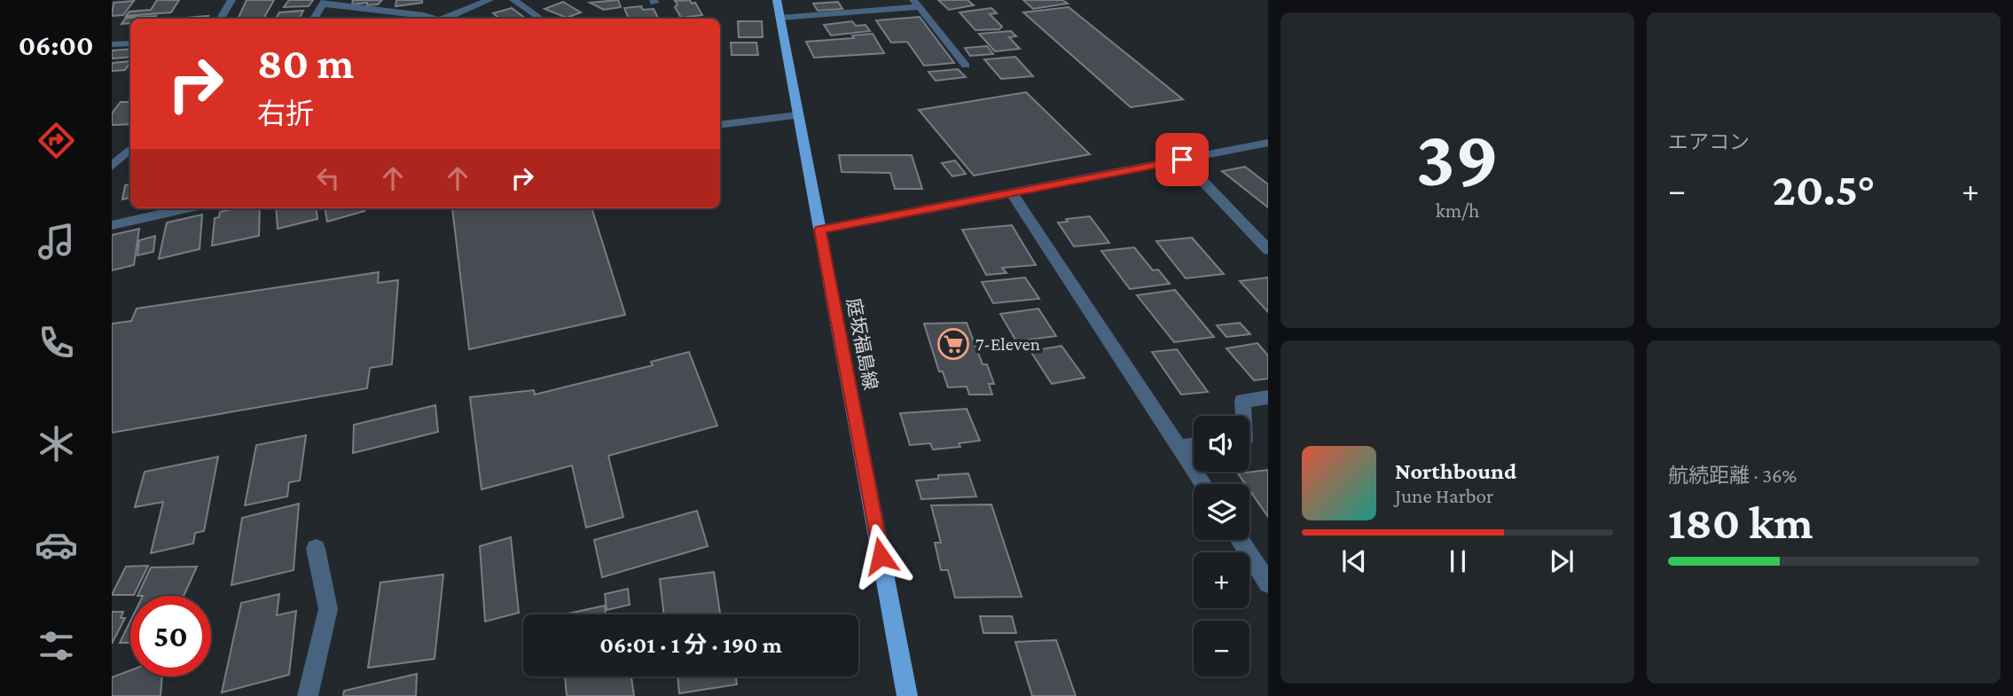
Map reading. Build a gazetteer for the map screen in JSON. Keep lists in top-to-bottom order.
{
  "streets": {
    "main road": ["庭坂福島線"]
  },
  "places": {
    "supermarket": ["7-Eleven"]
  },
  "page": {
    "tabs": "06:00",
    "tile": [
      ["39", "km/h"],
      "エアコン",
      ["航続距離 · 36%", "180 km"]
    ],
    "turn": ["80 m", "右折"],
    "heat": ["−", "20.5°", "+"],
    "map_buttons": ["+", "−"],
    "song": ["Northbound", "June Harbor"],
    "limit": "50",
    "trip": "06:01 · 1 分 · 190 m"
  }
}
